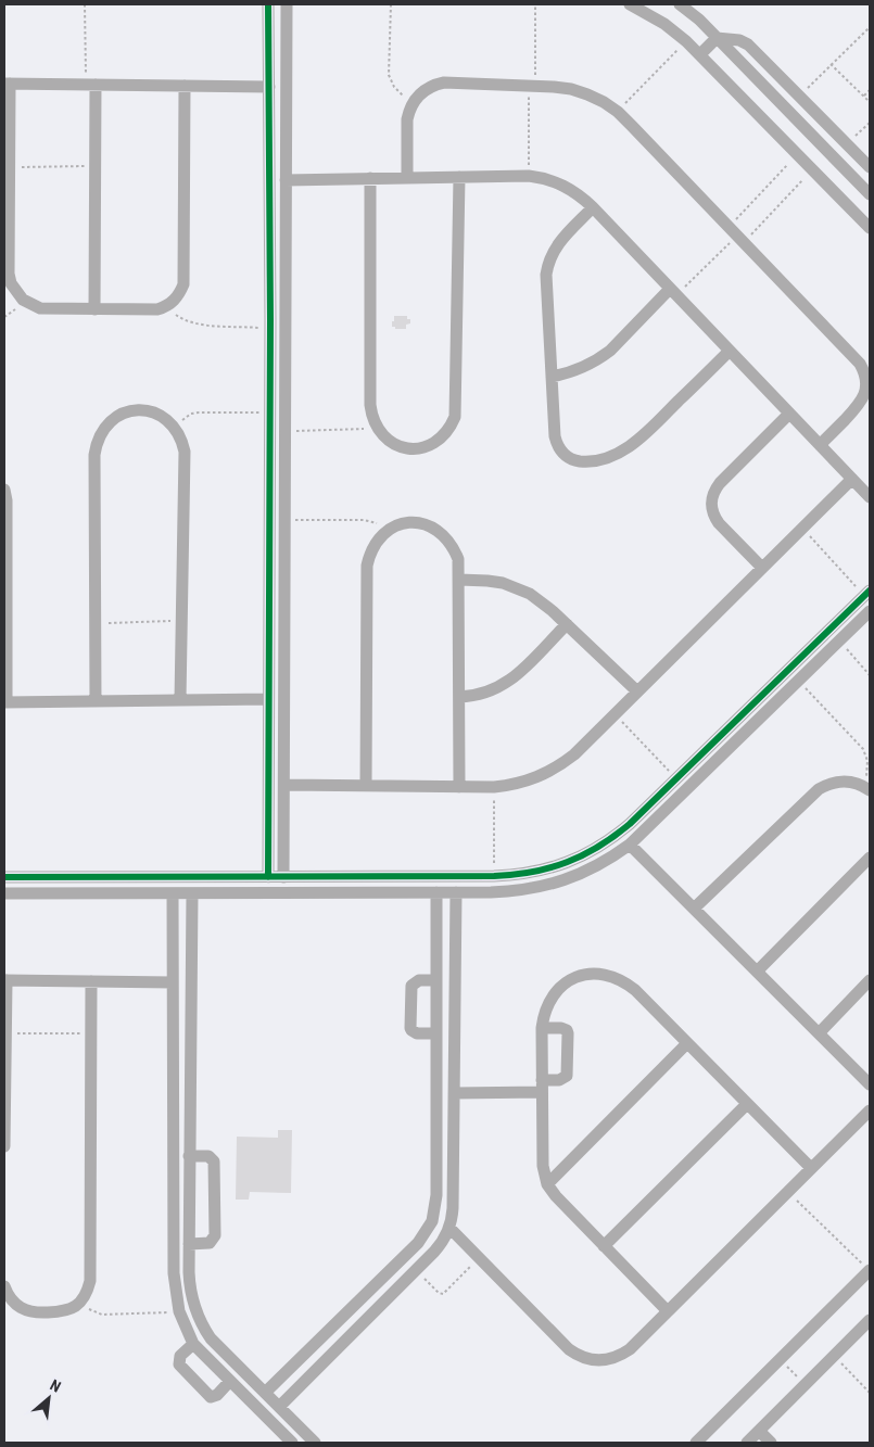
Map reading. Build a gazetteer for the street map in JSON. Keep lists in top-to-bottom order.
{
  "north": "top right"
}
